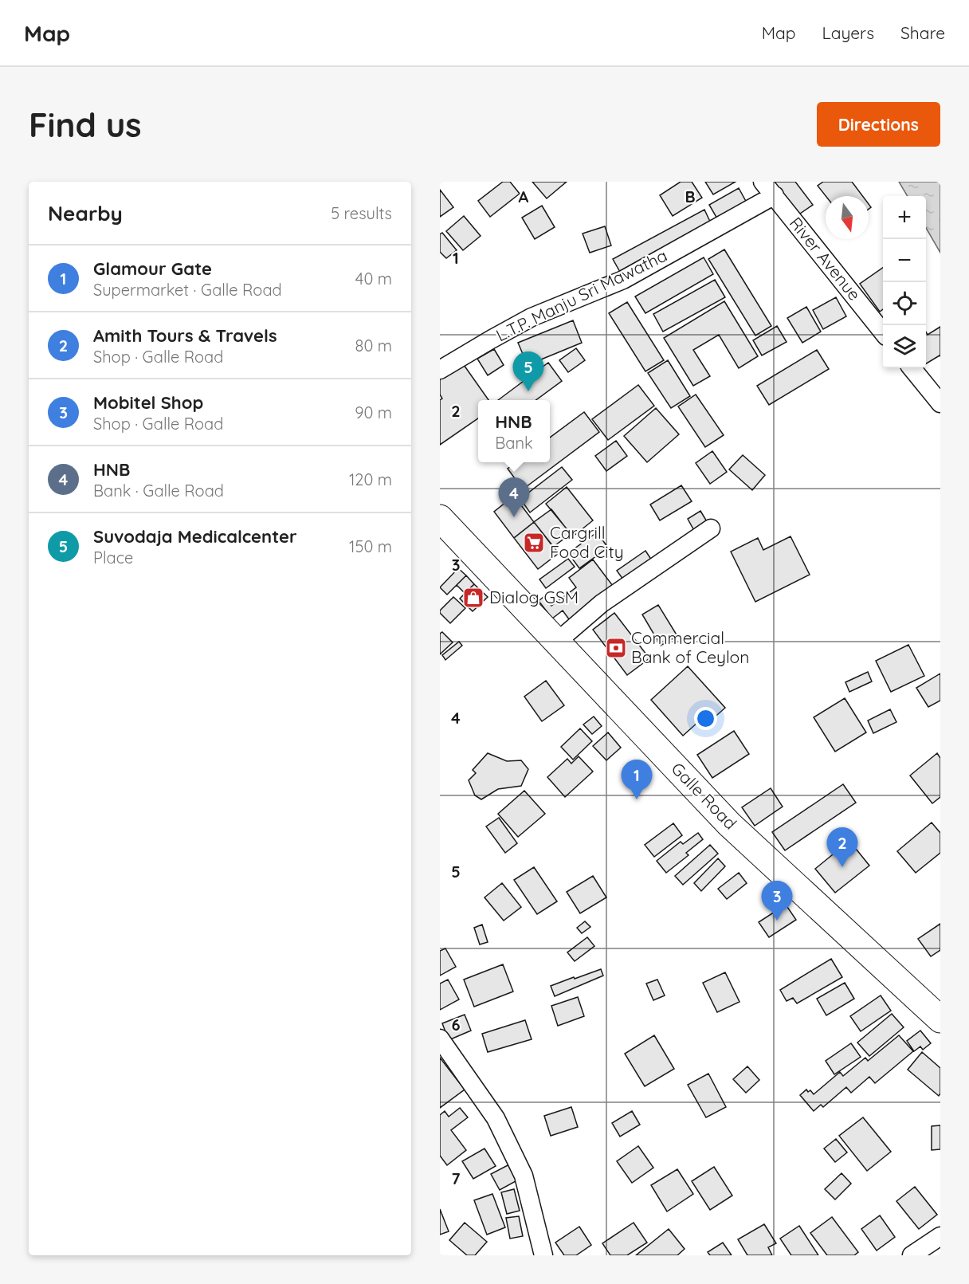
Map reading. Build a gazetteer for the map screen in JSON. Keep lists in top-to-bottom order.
{
  "streets": {
    "highway": ["Galle Road"],
    "street": ["River Avenue", "L.T.P. Manju Sri Mawatha"]
  },
  "crossings": [
    ["River Avenue", "L.T.P. Manju Sri Mawatha"]
  ],
  "places": {
    "supermarket": ["Cargrill Food City"],
    "shop": ["Dialog GSM"],
    "bank": ["Commercial Bank of Ceylon"]
  },
  "north": "bottom",
  "page": {
    "header": "Map",
    "nav": ["Map", "Layers", "Share"],
    "buttons": "Directions",
    "title": "Find us",
    "heading": ["Nearby", "5 results"],
    "map_buttons": ["+", "−"],
    "list": [
      {
        "mark": "1",
        "name": "Glamour Gate",
        "note": "Supermarket · Galle Road",
        "value": "40 m"
      },
      {
        "mark": "2",
        "name": "Amith Tours & Travels",
        "note": "Shop · Galle Road",
        "value": "80 m"
      },
      {
        "mark": "3",
        "name": "Mobitel Shop",
        "note": "Shop · Galle Road",
        "value": "90 m"
      },
      {
        "mark": "4",
        "name": "HNB",
        "note": "Bank · Galle Road",
        "value": "120 m"
      },
      {
        "mark": "5",
        "name": "Suvodaja Medicalcenter",
        "note": "Place",
        "value": "150 m"
      }
    ],
    "pins": [
      "5",
      "4",
      "1",
      "2",
      "3"
    ],
    "popup": ["HNB", "Bank"]
  },
  "grid": {
    "columns": ["A", "B"],
    "rows": [
      "1",
      "2",
      "3",
      "4",
      "5",
      "6",
      "7"
    ]
  }
}
